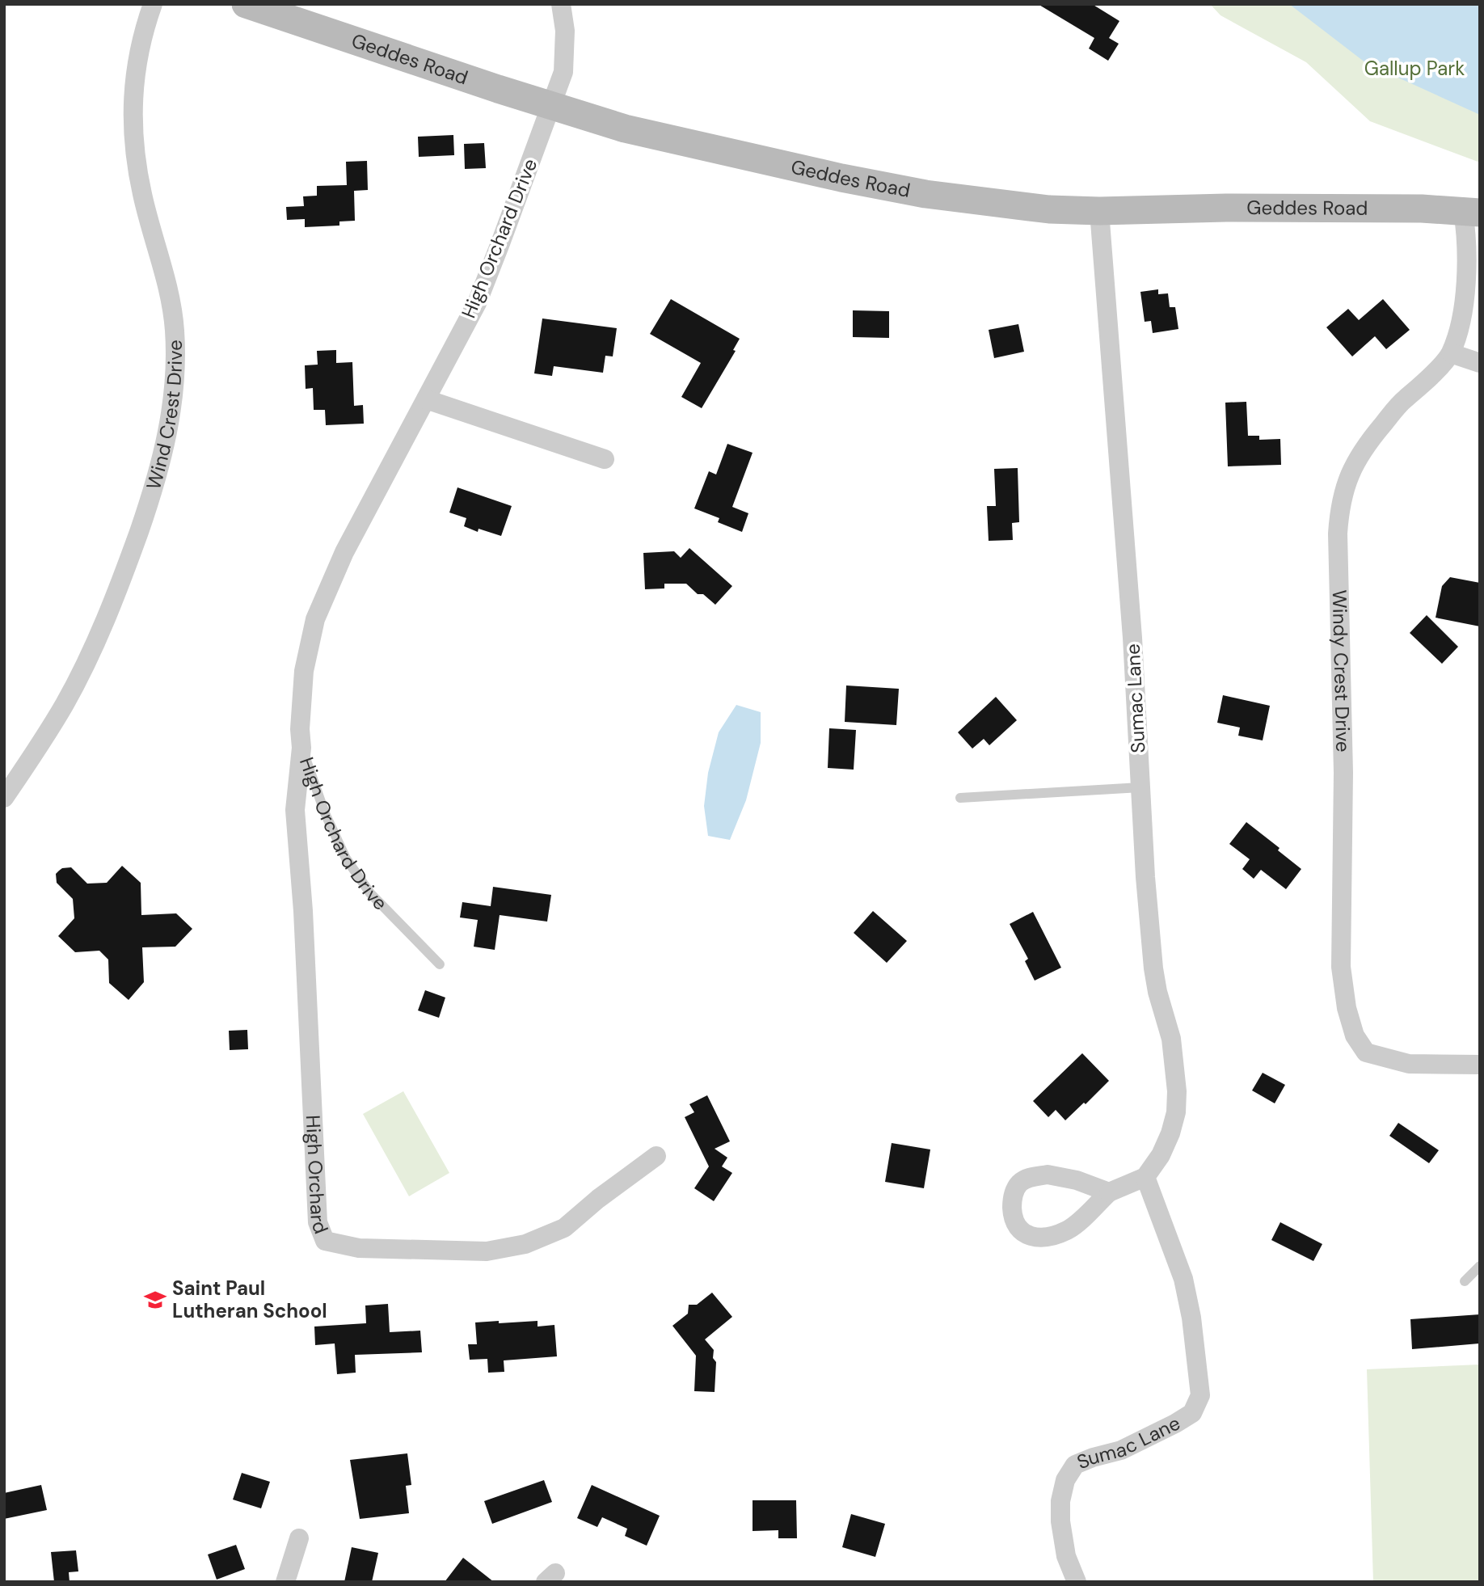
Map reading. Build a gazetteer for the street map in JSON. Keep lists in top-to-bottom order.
{
  "streets": {
    "main road": ["Geddes Road"],
    "street": [
      "High Orchard Drive",
      "Wind Crest Drive",
      "Windy Crest Drive",
      "Sumac Lane",
      "High Orchard"
    ]
  },
  "crossings": [
    ["Geddes Road", "High Orchard Drive"],
    ["Geddes Road", "Windy Crest Drive"],
    ["Geddes Road", "Sumac Lane"],
    ["High Orchard Drive", "High Orchard"]
  ],
  "parks": ["Gallup Park"],
  "places": {
    "school or university": ["Saint Paul Lutheran School"]
  }
}
